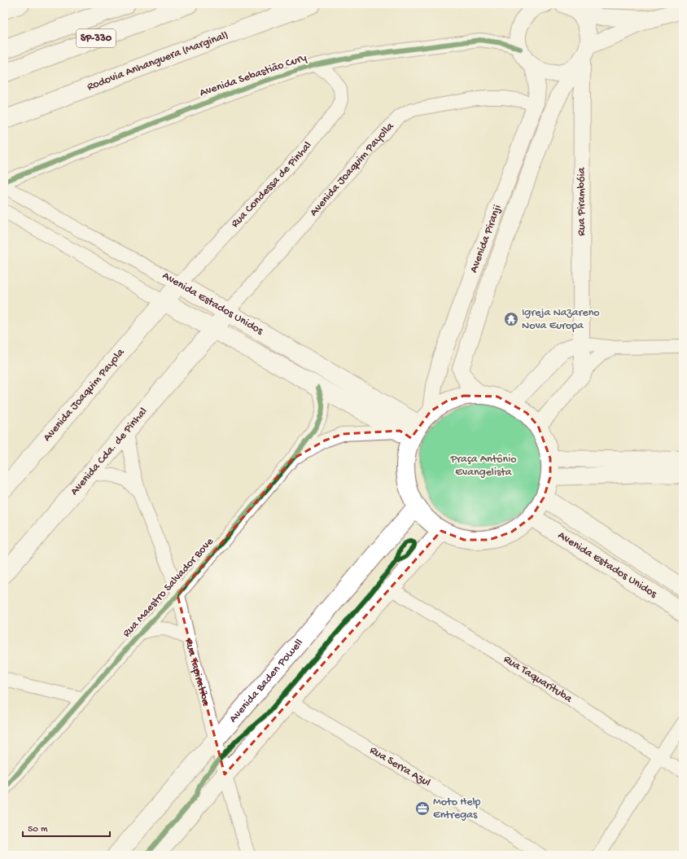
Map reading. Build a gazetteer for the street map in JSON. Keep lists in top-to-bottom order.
{
  "streets": {
    "main road": [
      "SP-330",
      "Rodovia Anhanguera (Marginal)",
      "Avenida Joaquim Payolla",
      "Rua Condessa de Pinhal",
      "Avenida Estados Unidos",
      "Avenida Joaquim Payola",
      "Avenida Cda. de Pinhal",
      "Avenida Baden Powell"
    ],
    "street": [
      "Avenida Sebastião Cury",
      "Rua Pirambóia",
      "Avenida Piranji",
      "Rua Maestro Salvador Bove",
      "Rua Tapiratiba",
      "Rua Taquarituba",
      "Rua Serra Azul"
    ]
  },
  "crossings": [
    ["Avenida Sebastião Cury", "Rua Condessa de Pinhal"],
    ["Avenida Joaquim Payolla", "Avenida Piranji"],
    ["Avenida Joaquim Payolla", "Avenida Estados Unidos"],
    ["Avenida Joaquim Payolla", "Avenida Cda. de Pinhal"],
    ["Rua Condessa de Pinhal", "Avenida Estados Unidos"],
    ["Rua Condessa de Pinhal", "Avenida Joaquim Payola"],
    ["Rua Pirambóia", "Avenida Piranji"],
    ["Avenida Estados Unidos", "Avenida Joaquim Payola"],
    ["Avenida Estados Unidos", "Avenida Cda. de Pinhal"],
    ["Avenida Estados Unidos", "Rua Maestro Salvador Bove"],
    ["Avenida Cda. de Pinhal", "Rua Tapiratiba"],
    ["Rua Maestro Salvador Bove", "Rua Tapiratiba"],
    ["Rua Tapiratiba", "Avenida Baden Powell"]
  ],
  "parks": ["Praça Antônio Evangelista"],
  "places": {
    "temple": ["Igreja Nazareno Nova Europa"],
    "office": ["Moto Help Entregas"]
  },
  "scale_bar": "50 m"
}
